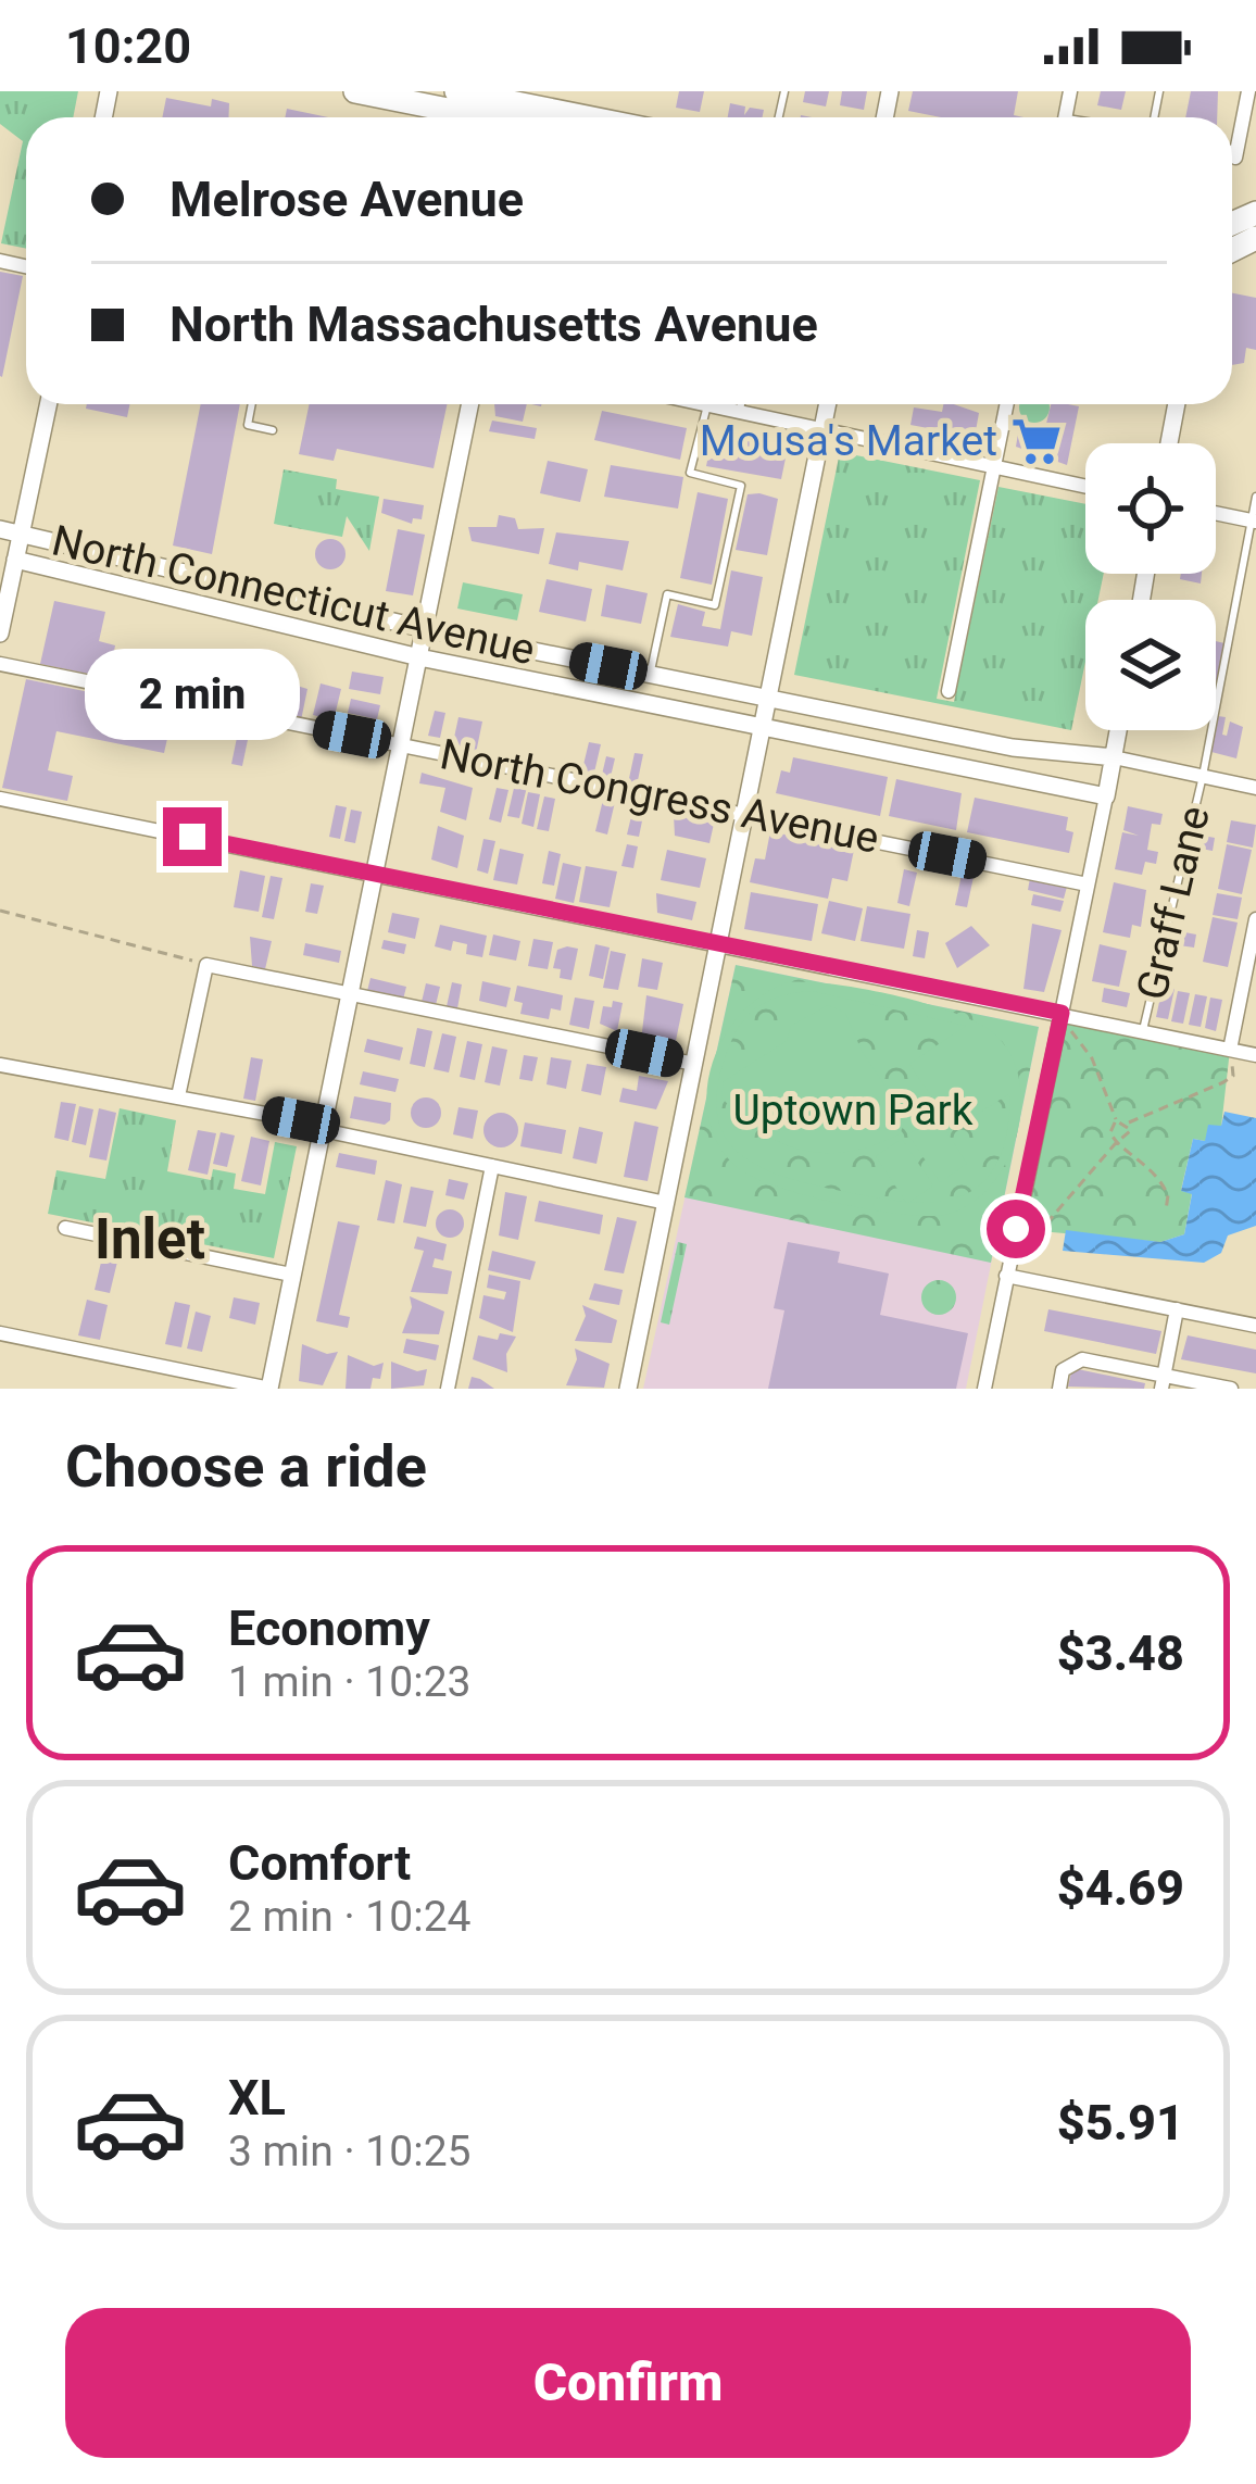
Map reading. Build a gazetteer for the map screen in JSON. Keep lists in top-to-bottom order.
{
  "streets": {
    "street": ["North Connecticut Avenue", "North Congress Avenue"],
    "lane": ["Graff Lane"]
  },
  "crossings": [
    ["North Connecticut Avenue", "Graff Lane"]
  ],
  "districts": ["Inlet"],
  "parks": ["Uptown Park"],
  "places": {
    "supermarket": ["Mousa's Market"]
  },
  "page": {
    "status": "10:20",
    "banner": ["Melrose Avenue", "North Massachusetts Avenue"],
    "bubble": "2 min",
    "heading": "Choose a ride",
    "list": [
      {
        "name": "Economy",
        "note": "1 min · 10:23",
        "value": "$3.48"
      },
      {
        "name": "Comfort",
        "note": "2 min · 10:24",
        "value": "$4.69"
      },
      {
        "name": "XL",
        "note": "3 min · 10:25",
        "value": "$5.91"
      }
    ],
    "buttons": "Confirm"
  }
}
